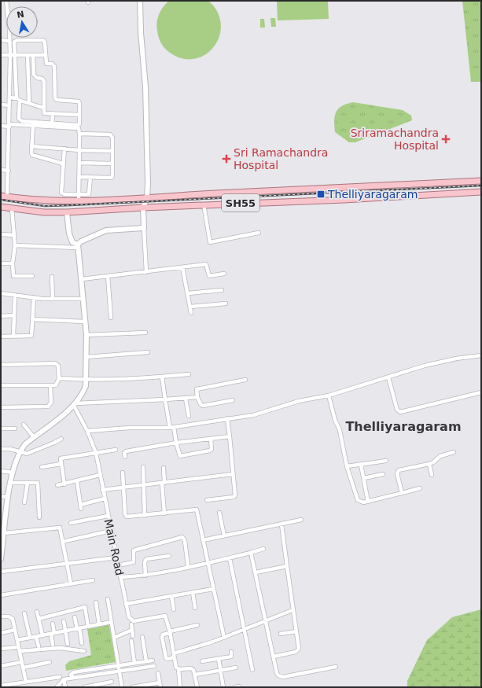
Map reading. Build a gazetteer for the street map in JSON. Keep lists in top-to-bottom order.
{
  "streets": {
    "main road": ["SH55"],
    "street": ["Main Road"]
  },
  "districts": ["Thelliyaragaram"],
  "places": {
    "health": ["Sriramachandra Hospital", "Sri Ramachandra Hospital"],
    "transit": ["Thelliyaragaram"]
  },
  "north": "top"
}
